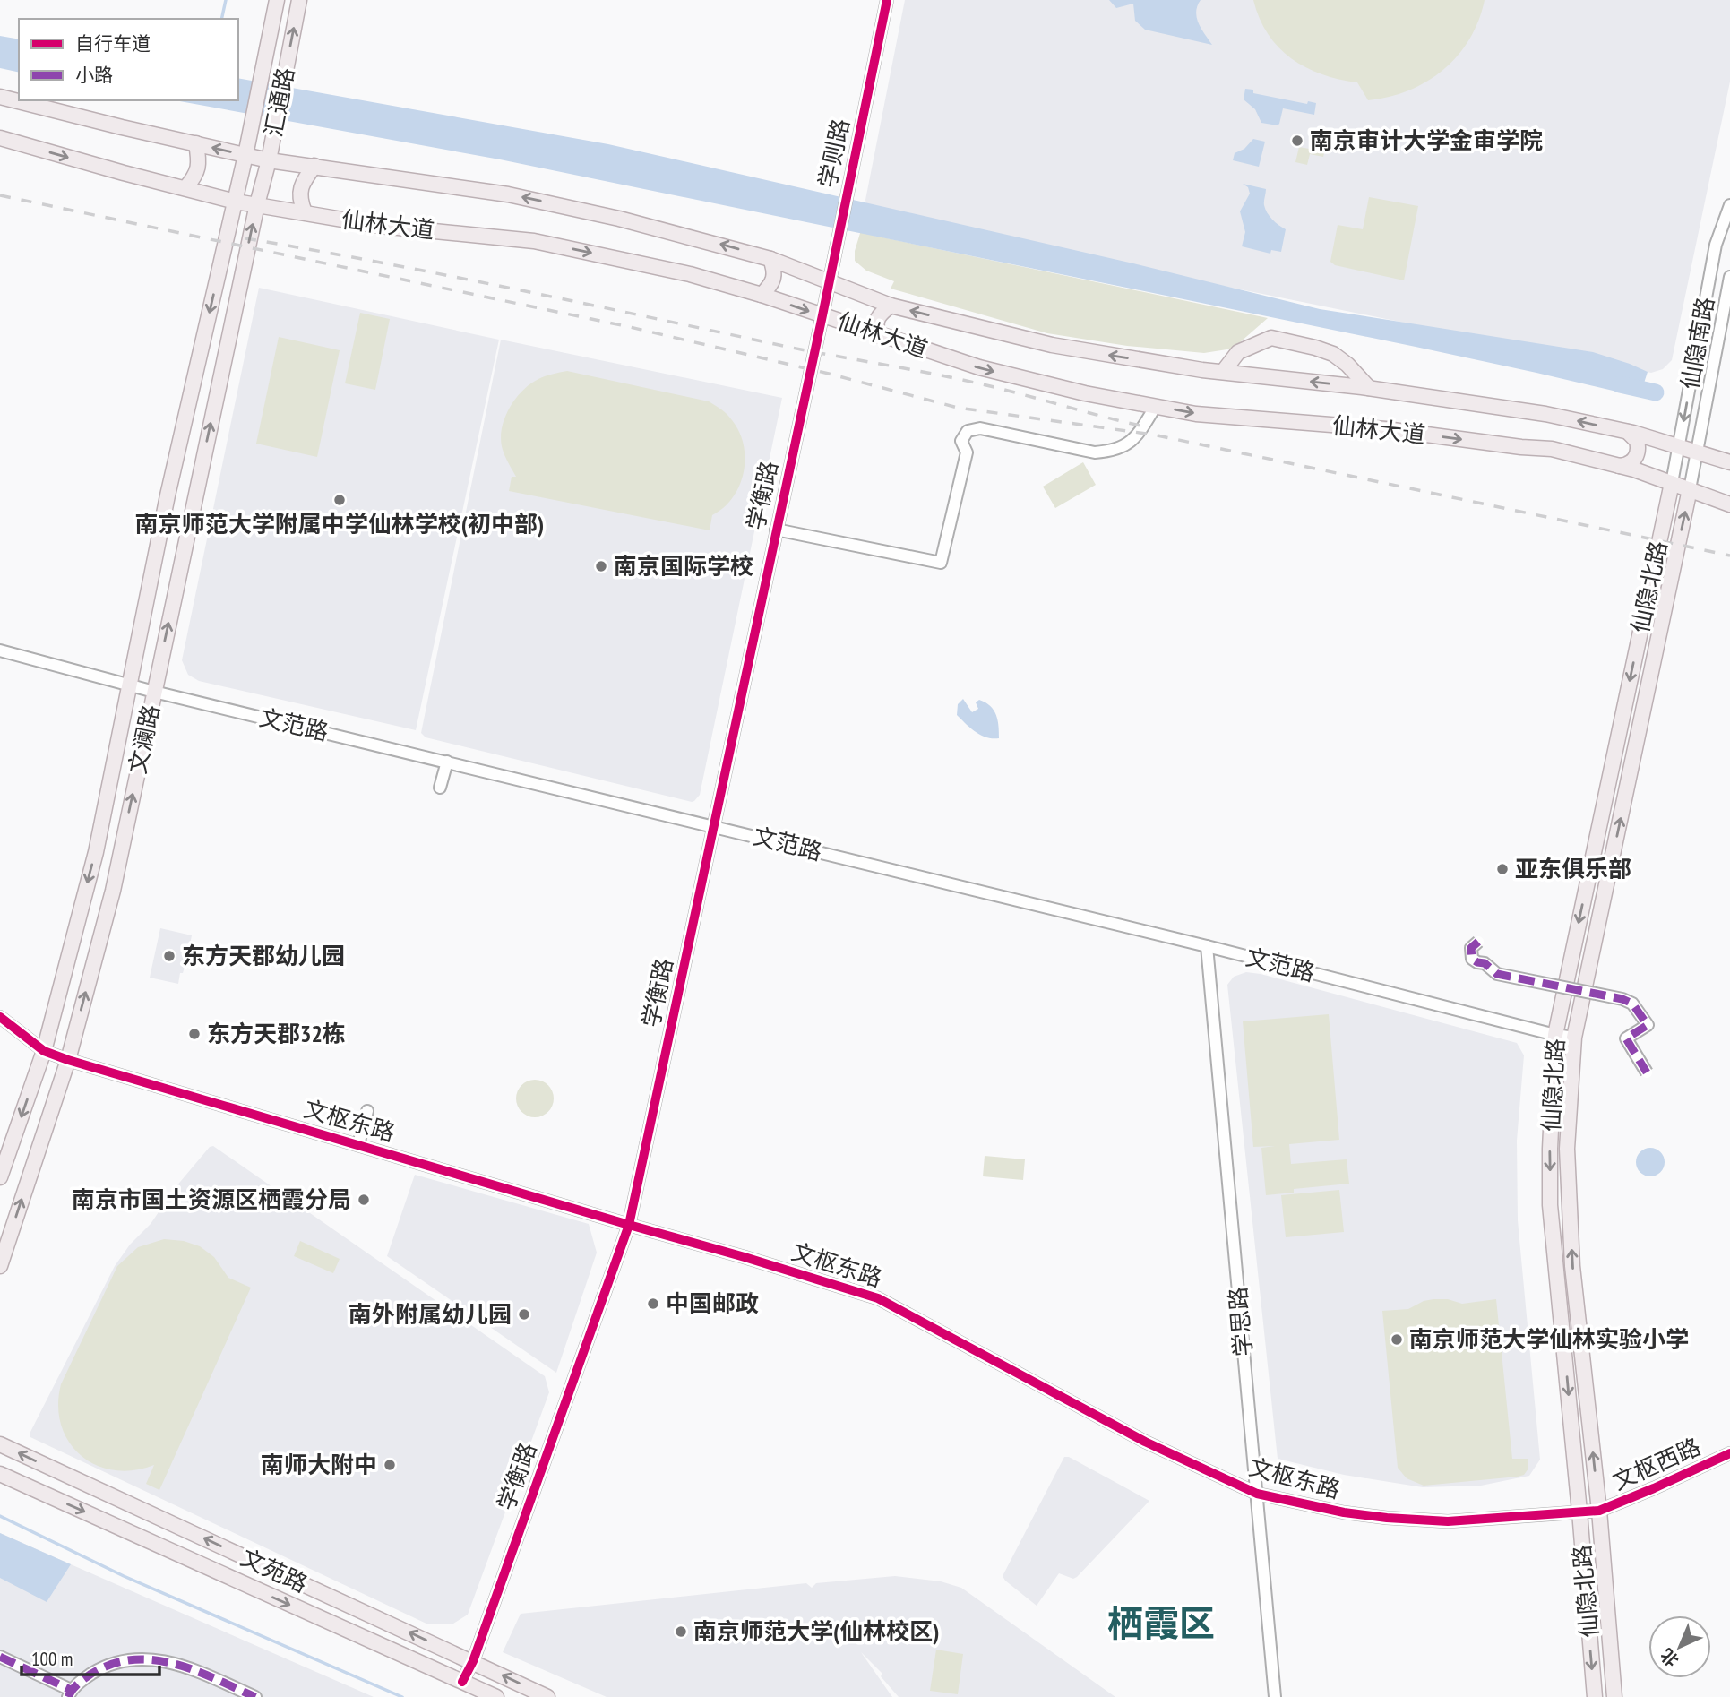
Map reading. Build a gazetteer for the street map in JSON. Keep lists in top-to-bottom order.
{
  "streets": {
    "main road": [
      "汇通路",
      "仙林大道",
      "仙隐北路",
      "文澜路",
      "文苑路"
    ],
    "street": [
      "学则路",
      "仙隐南路",
      "学衡路",
      "文范路",
      "文枢东路",
      "学思路",
      "文枢西路"
    ]
  },
  "crossings": [
    ["汇通路", "仙林大道"],
    ["汇通路", "文澜路"],
    ["学则路", "仙林大道"],
    ["学则路", "学衡路"],
    ["仙林大道", "仙隐南路"],
    ["仙林大道", "学衡路"],
    ["仙林大道", "仙隐北路"],
    ["仙林大道", "文澜路"],
    ["仙隐南路", "仙隐北路"],
    ["学衡路", "文范路"],
    ["学衡路", "文枢东路"],
    ["学衡路", "文苑路"],
    ["仙隐北路", "文范路"],
    ["仙隐北路", "文枢东路"],
    ["仙隐北路", "文枢西路"],
    ["文范路", "文澜路"],
    ["文范路", "学思路"],
    ["文澜路", "文枢东路"],
    ["文枢东路", "学思路"],
    ["文枢东路", "文枢西路"]
  ],
  "districts": ["栖霞区"],
  "places": [
    "南京审计大学金审学院",
    "南京师范大学附属中学仙林学校(初中部)",
    "南京国际学校",
    "亚东俱乐部",
    "东方天郡幼儿园",
    "东方天郡32栋",
    "南京市国土资源区栖霞分局",
    "中国邮政",
    "南外附属幼儿园",
    "南京师范大学仙林实验小学",
    "南师大附中",
    "南京师范大学(仙林校区)"
  ],
  "legend": ["自行车道", "小路"],
  "scale_bar": "100 m",
  "north": "bottom left"
}
